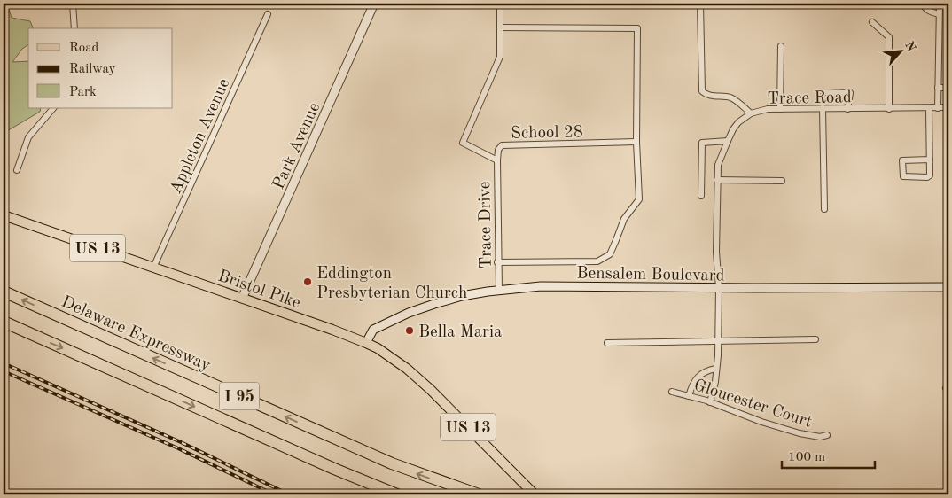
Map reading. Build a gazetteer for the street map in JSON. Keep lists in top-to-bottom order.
{
  "streets": {
    "highway": ["Delaware Expressway", "I 95"],
    "main road": [
      "Park Avenue",
      "US 13",
      "Bensalem Boulevard",
      "Bristol Pike"
    ],
    "street": [
      "Trace Road",
      "School 28",
      "Appleton Avenue",
      "Trace Drive",
      "Gloucester Court"
    ]
  },
  "crossings": [
    ["Trace Road", "Bensalem Boulevard"],
    ["Trace Road", "Gloucester Court"],
    ["School 28", "Trace Drive"],
    ["Appleton Avenue", "Bristol Pike"],
    ["Park Avenue", "Bristol Pike"],
    ["Trace Drive", "Bensalem Boulevard"],
    ["Bensalem Boulevard", "Bristol Pike"]
  ],
  "places": ["Eddington Presbyterian Church", "Bella Maria"],
  "legend": ["Road", "Railway", "Park"],
  "scale_bar": "100 m",
  "north": "top right"
}
